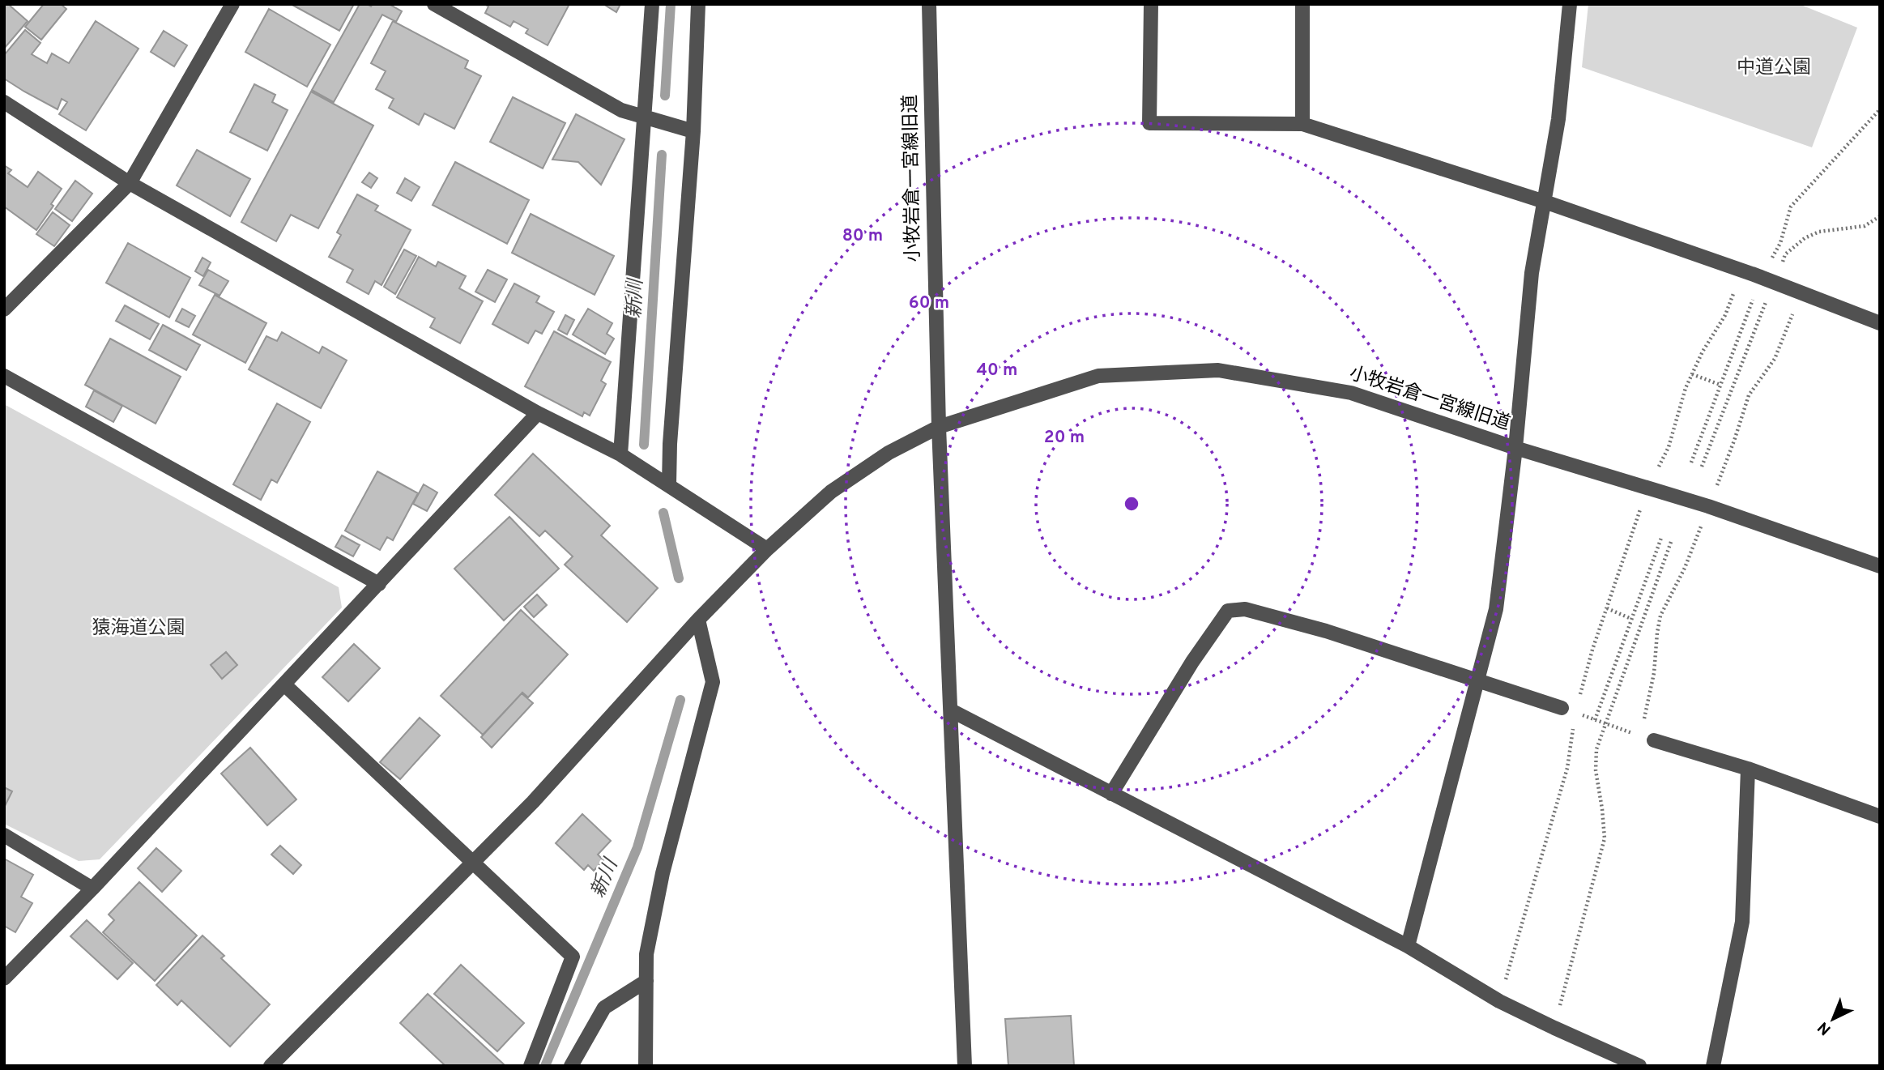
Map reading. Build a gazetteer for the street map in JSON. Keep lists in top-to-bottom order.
{
  "streets": {
    "street": ["小牧岩倉一宮線旧道"]
  },
  "water": ["新川"],
  "parks": ["中道公園", "猿海道公園"],
  "north": "bottom left",
  "rings": [
    "80 m",
    "60 m",
    "40 m",
    "20 m"
  ]
}
